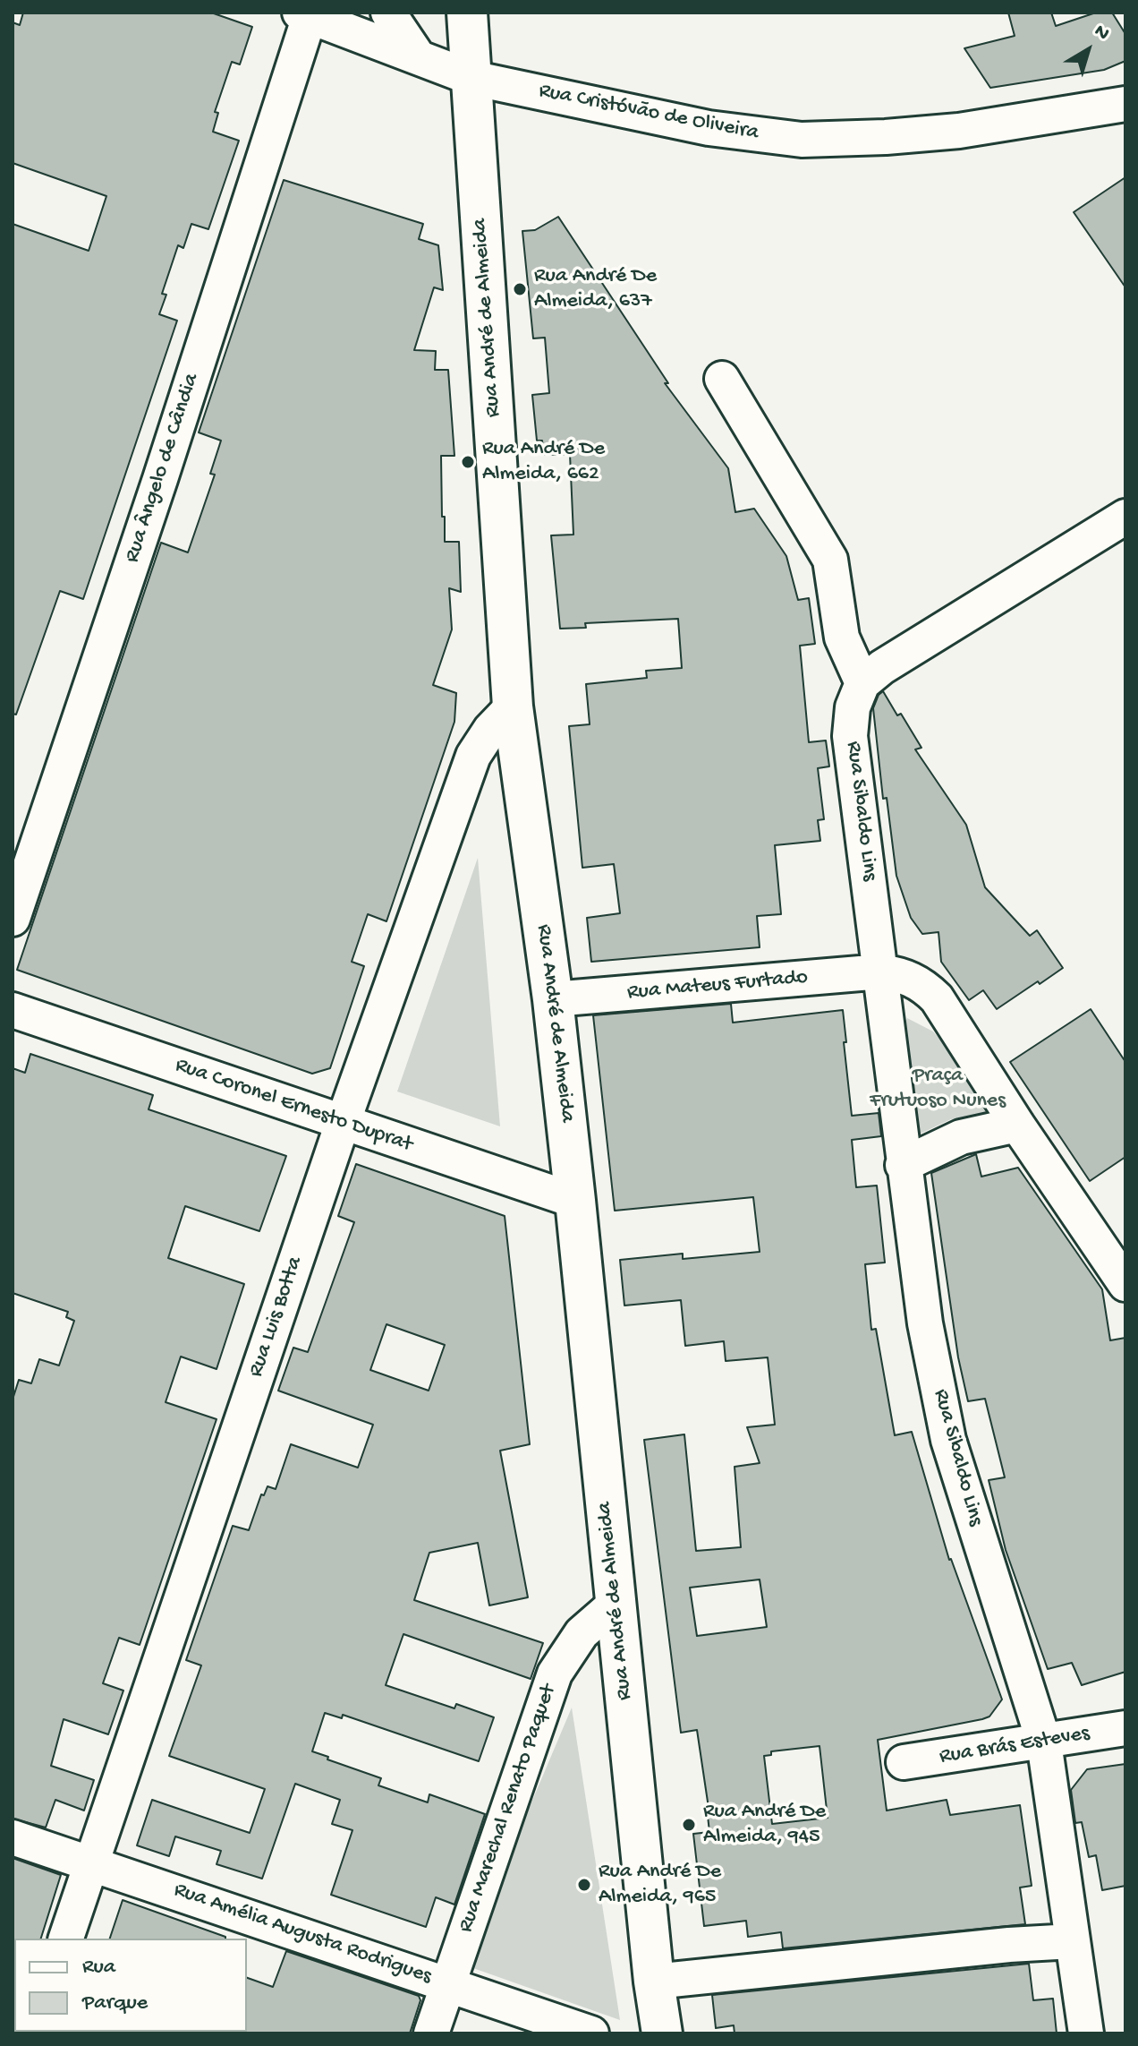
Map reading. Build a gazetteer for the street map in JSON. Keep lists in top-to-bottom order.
{
  "streets": {
    "main road": ["Rua André de Almeida"],
    "street": [
      "Rua Cristóvão de Oliveira",
      "Rua Ângelo de Cândia",
      "Rua Sibaldo Lins",
      "Rua Mateus Furtado",
      "Rua Coronel Ernesto Duprat",
      "Rua Luis Botta",
      "Rua Brás Esteves",
      "Rua Marechal Renato Paquet",
      "Rua Amélia Augusta Rodrigues"
    ]
  },
  "crossings": [
    ["Rua Cristóvão de Oliveira", "Rua André de Almeida"],
    ["Rua Cristóvão de Oliveira", "Rua Ângelo de Cândia"],
    ["Rua André de Almeida", "Rua Mateus Furtado"],
    ["Rua André de Almeida", "Rua Coronel Ernesto Duprat"],
    ["Rua André de Almeida", "Rua Luis Botta"],
    ["Rua André de Almeida", "Rua Marechal Renato Paquet"],
    ["Rua Sibaldo Lins", "Rua Mateus Furtado"],
    ["Rua Sibaldo Lins", "Rua Brás Esteves"],
    ["Rua Coronel Ernesto Duprat", "Rua Luis Botta"],
    ["Rua Luis Botta", "Rua Amélia Augusta Rodrigues"],
    ["Rua Marechal Renato Paquet", "Rua Amélia Augusta Rodrigues"]
  ],
  "parks": ["Praça Frutuoso Nunes"],
  "places": [
    "Rua André De Almeida, 637",
    "Rua André De Almeida, 662",
    "Rua André De Almeida, 945",
    "Rua André De Almeida, 965"
  ],
  "legend": ["Rua", "Parque"],
  "north": "top right"
}
